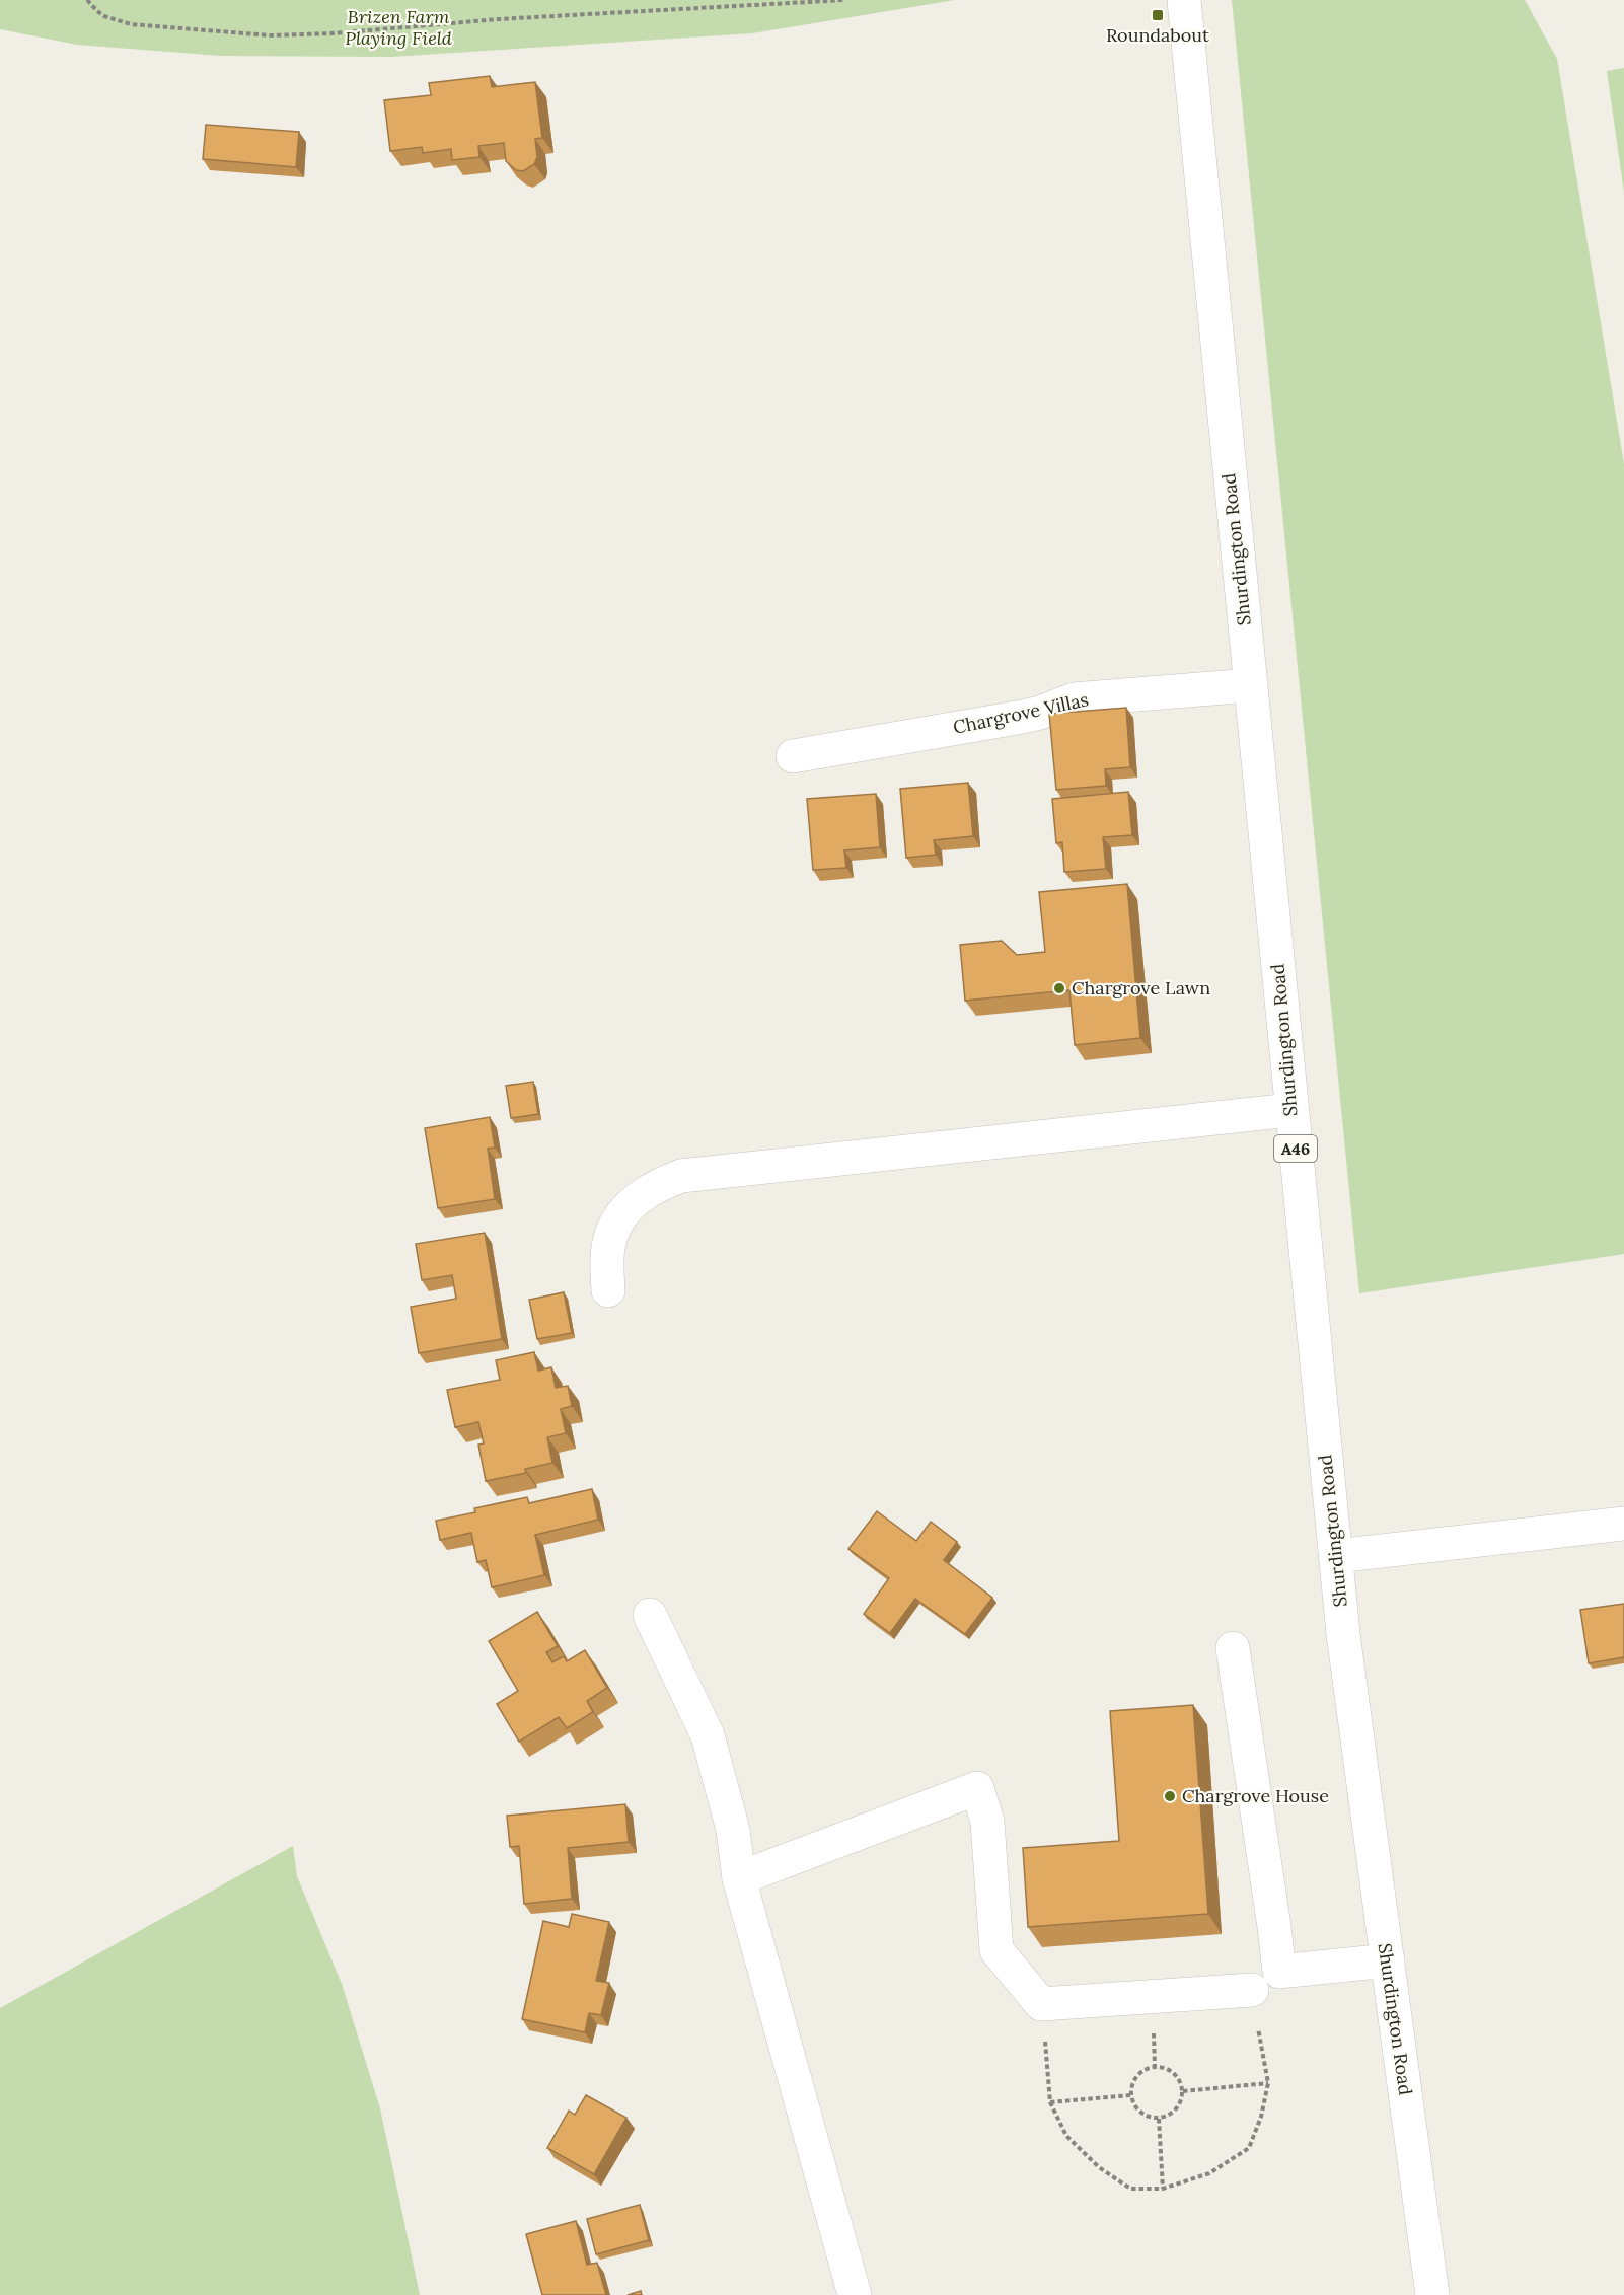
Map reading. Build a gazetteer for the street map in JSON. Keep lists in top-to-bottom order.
{
  "streets": {
    "main road": ["Shurdington Road", "Chargrove Villas", "A46"]
  },
  "crossings": [
    ["Shurdington Road", "Chargrove Villas"]
  ],
  "parks": ["Brizen Farm Playing Field"],
  "places": {
    "transit": ["Roundabout"],
    "other": ["Chargrove Lawn", "Chargrove House"]
  }
}
